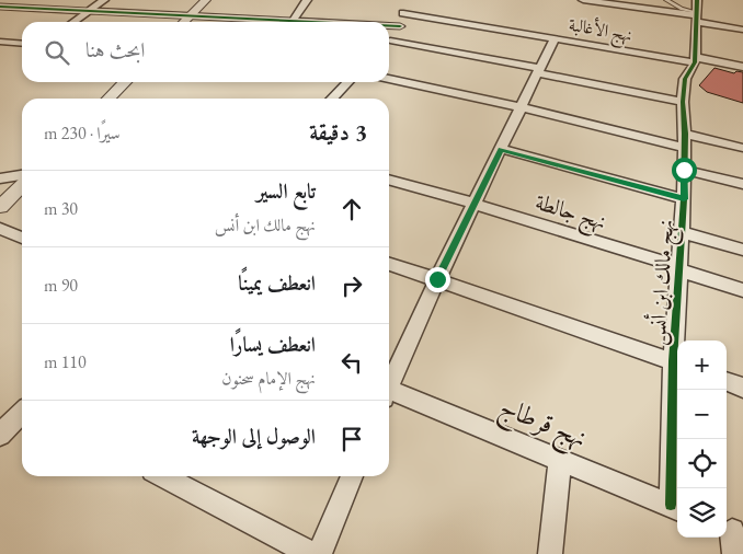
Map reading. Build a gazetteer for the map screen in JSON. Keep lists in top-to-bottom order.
{
  "streets": {
    "street": [
      "نهج الأغالبة",
      "نهج جالطة",
      "نهج مالك ابن أنس",
      "نهج قرطاج"
    ]
  },
  "crossings": [
    ["نهج الأغالبة", "نهج مالك ابن أنس"],
    ["نهج جالطة", "نهج مالك ابن أنس"],
    ["نهج مالك ابن أنس", "نهج قرطاج"]
  ],
  "page": {
    "search": "ابحث هنا",
    "heading": ["3 دقيقة", "سيرًا · 230 m"],
    "list": [
      ["تابع السير", "نهج مالك ابن أنس", "30 m"],
      ["انعطف يمينًا", "90 m"],
      ["انعطف يسارًا", "نهج الإمام سحنون", "110 m"],
      "الوصول إلى الوجهة"
    ],
    "map_buttons": ["+", "−"]
  }
}
